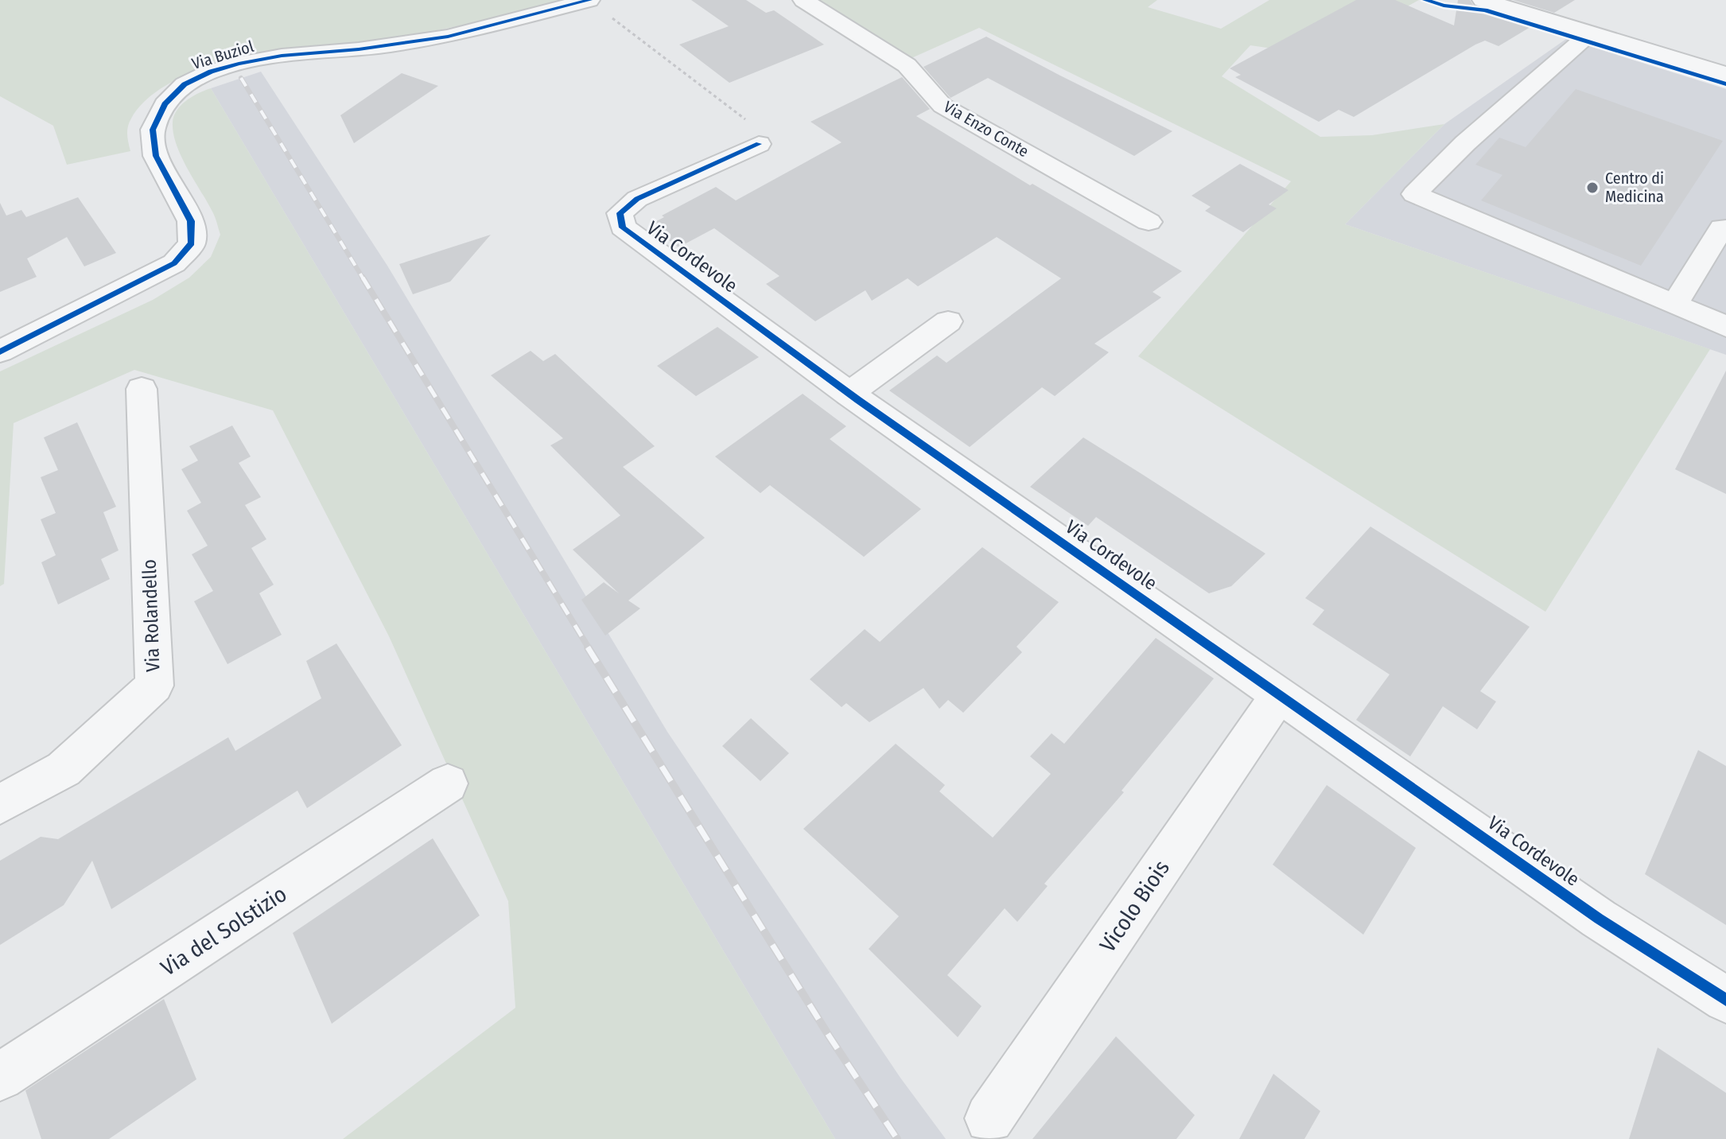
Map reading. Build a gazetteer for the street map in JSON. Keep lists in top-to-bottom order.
{
  "streets": {
    "street": [
      "Via Buziol",
      "Via Enzo Conte",
      "Via Cordevole",
      "Via Rolandello",
      "Vicolo Biois",
      "Via del Solstizio"
    ]
  },
  "crossings": [
    ["Via Cordevole", "Vicolo Biois"]
  ],
  "places": ["Centro di Medicina"]
}
